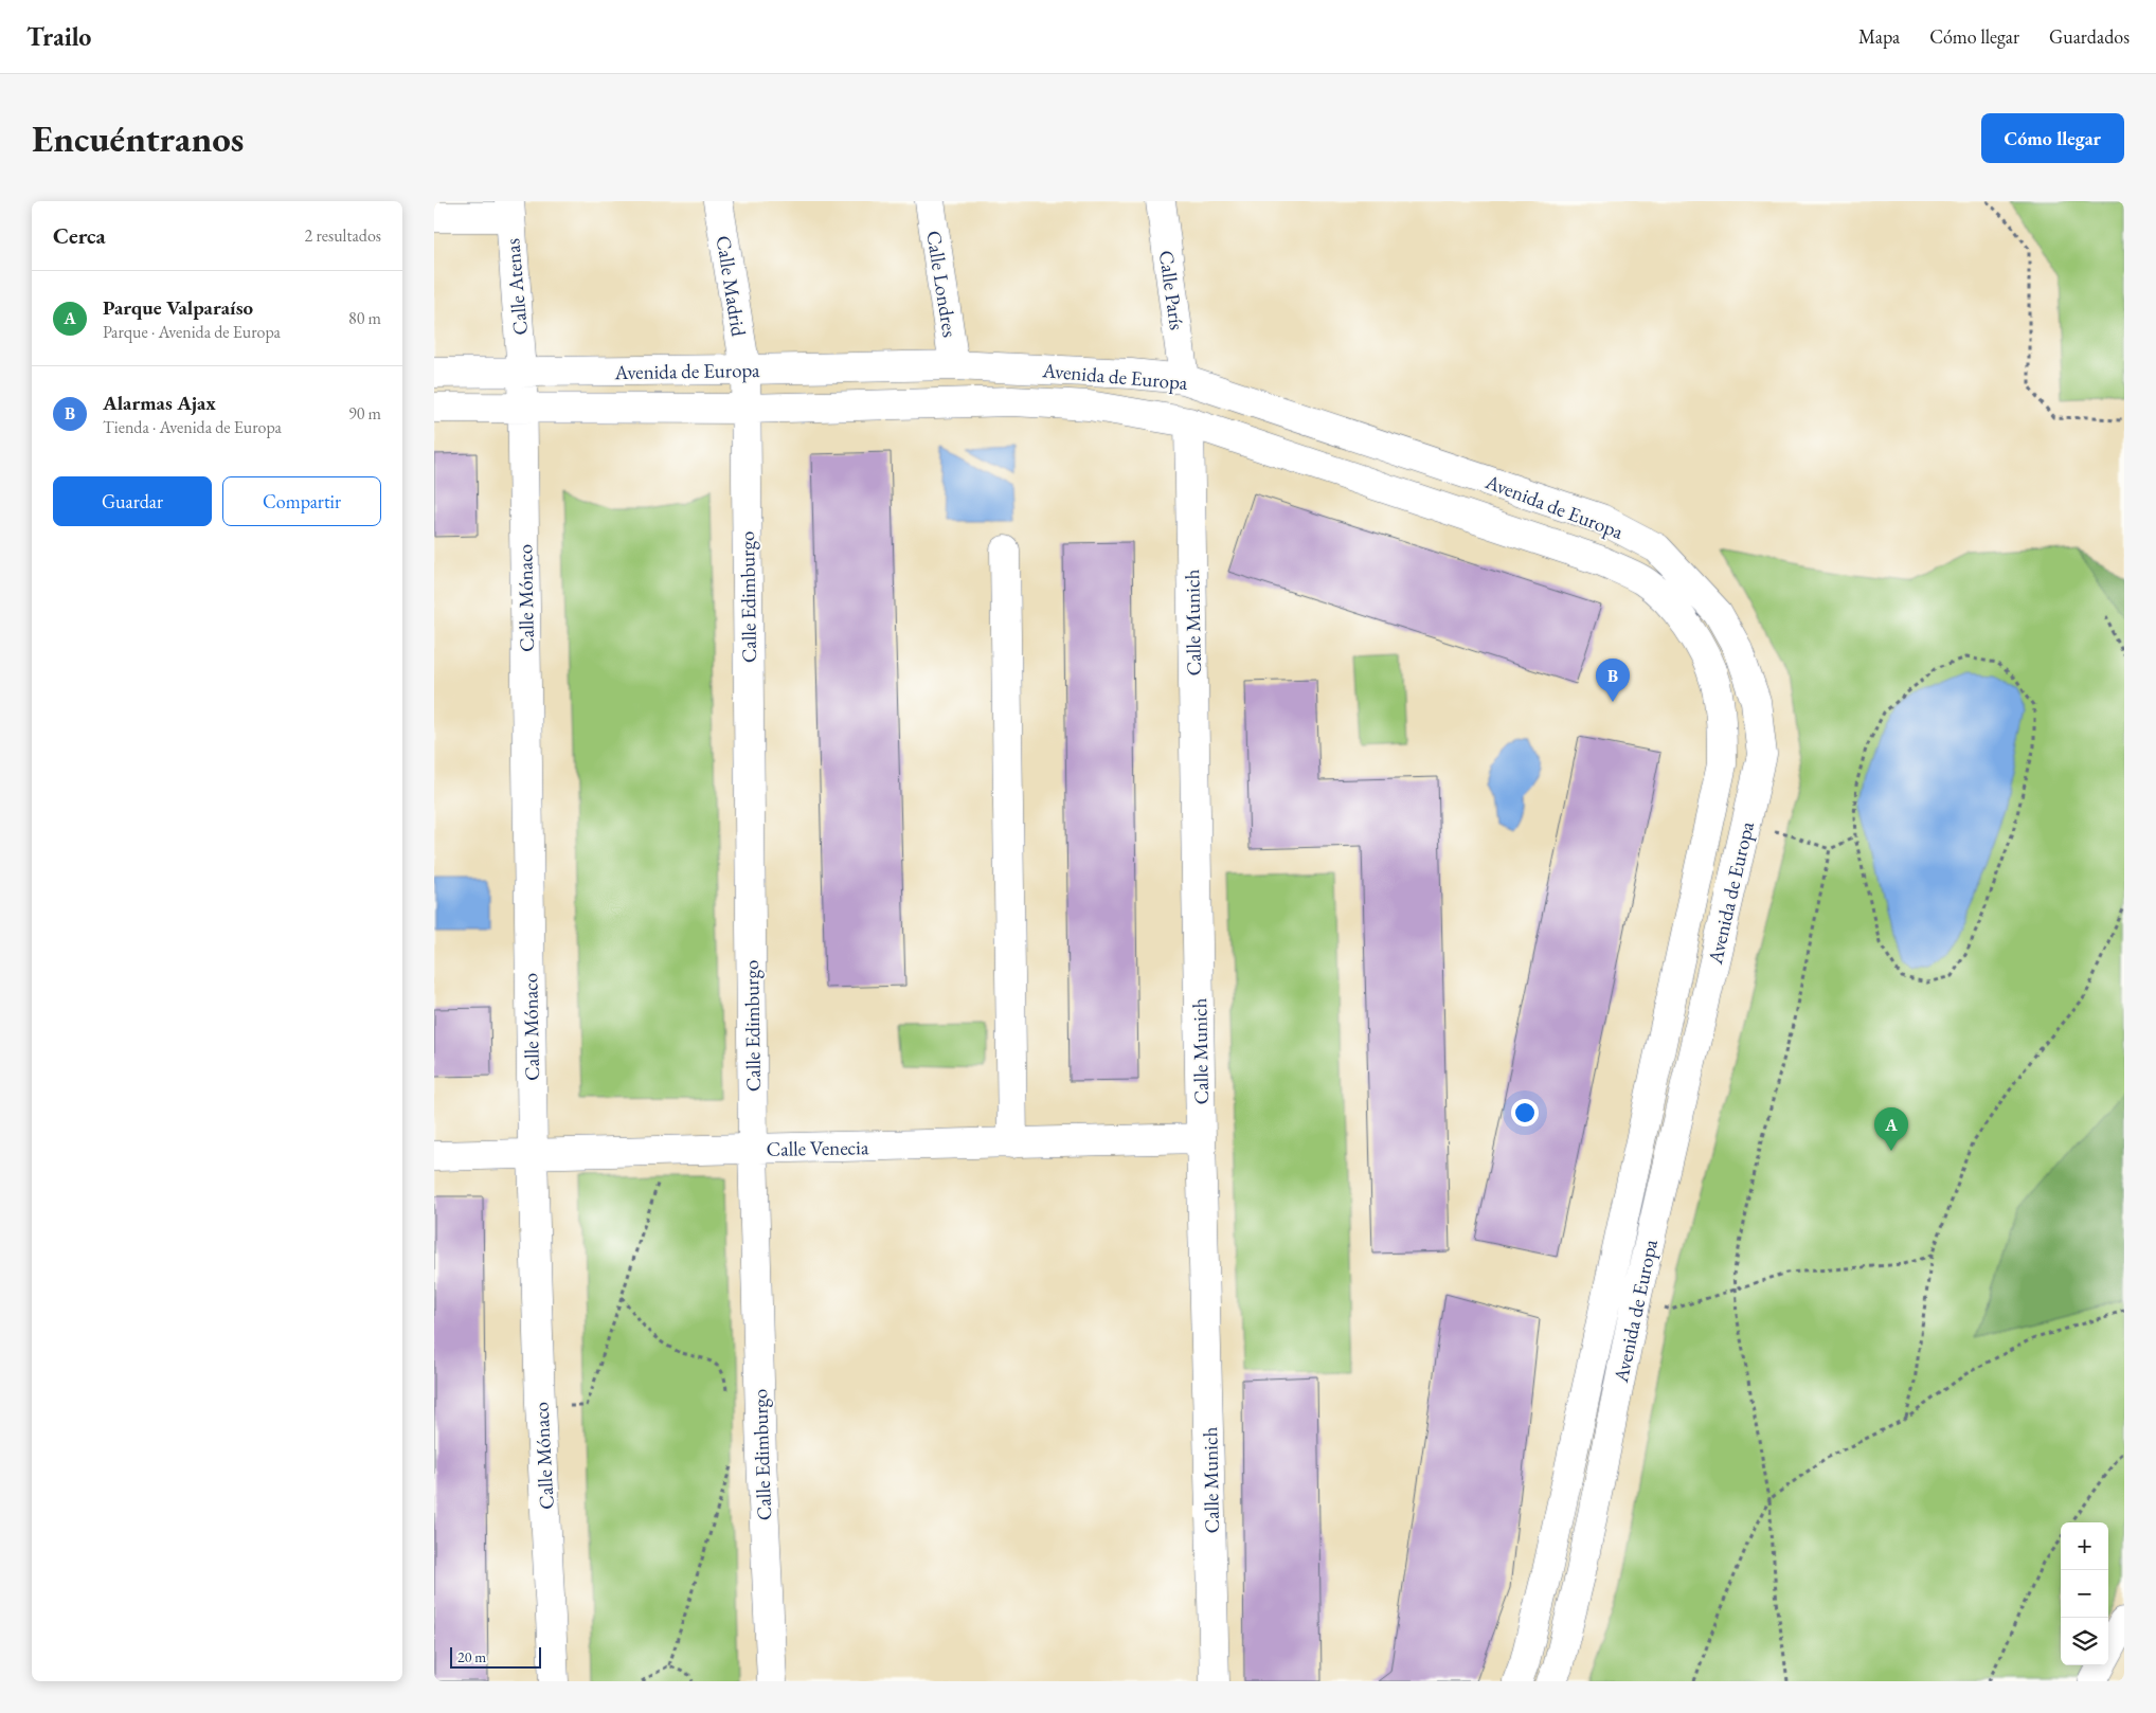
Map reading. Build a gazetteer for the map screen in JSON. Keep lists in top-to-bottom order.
{
  "streets": {
    "street": [
      "Calle Londres",
      "Calle Madrid",
      "Calle Atenas",
      "Calle París",
      "Avenida de Europa",
      "Calle Edimburgo",
      "Calle Mónaco",
      "Calle Munich",
      "Calle Venecia"
    ]
  },
  "crossings": [
    ["Calle Londres", "Avenida de Europa"],
    ["Calle Madrid", "Avenida de Europa"],
    ["Calle Madrid", "Calle Edimburgo"],
    ["Calle Atenas", "Avenida de Europa"],
    ["Calle Atenas", "Calle Mónaco"],
    ["Calle París", "Avenida de Europa"],
    ["Avenida de Europa", "Calle Edimburgo"],
    ["Avenida de Europa", "Calle Mónaco"],
    ["Avenida de Europa", "Calle Munich"],
    ["Calle Edimburgo", "Calle Venecia"],
    ["Calle Mónaco", "Calle Venecia"],
    ["Calle Munich", "Calle Venecia"]
  ],
  "scale_bar": "20 m",
  "page": {
    "header": "Trailo",
    "nav": ["Mapa", "Cómo llegar", "Guardados"],
    "buttons": [
      "Cómo llegar",
      ["Guardar", "Compartir"]
    ],
    "title": "Encuéntranos",
    "heading": ["Cerca", "2 resultados"],
    "list": [
      {
        "mark": "A",
        "name": "Parque Valparaíso",
        "note": "Parque · Avenida de Europa",
        "value": "80 m"
      },
      {
        "mark": "B",
        "name": "Alarmas Ajax",
        "note": "Tienda · Avenida de Europa",
        "value": "90 m"
      }
    ],
    "pins": ["B", "A"],
    "map_buttons": ["+", "−"],
    "scale": "20 m"
  }
}
